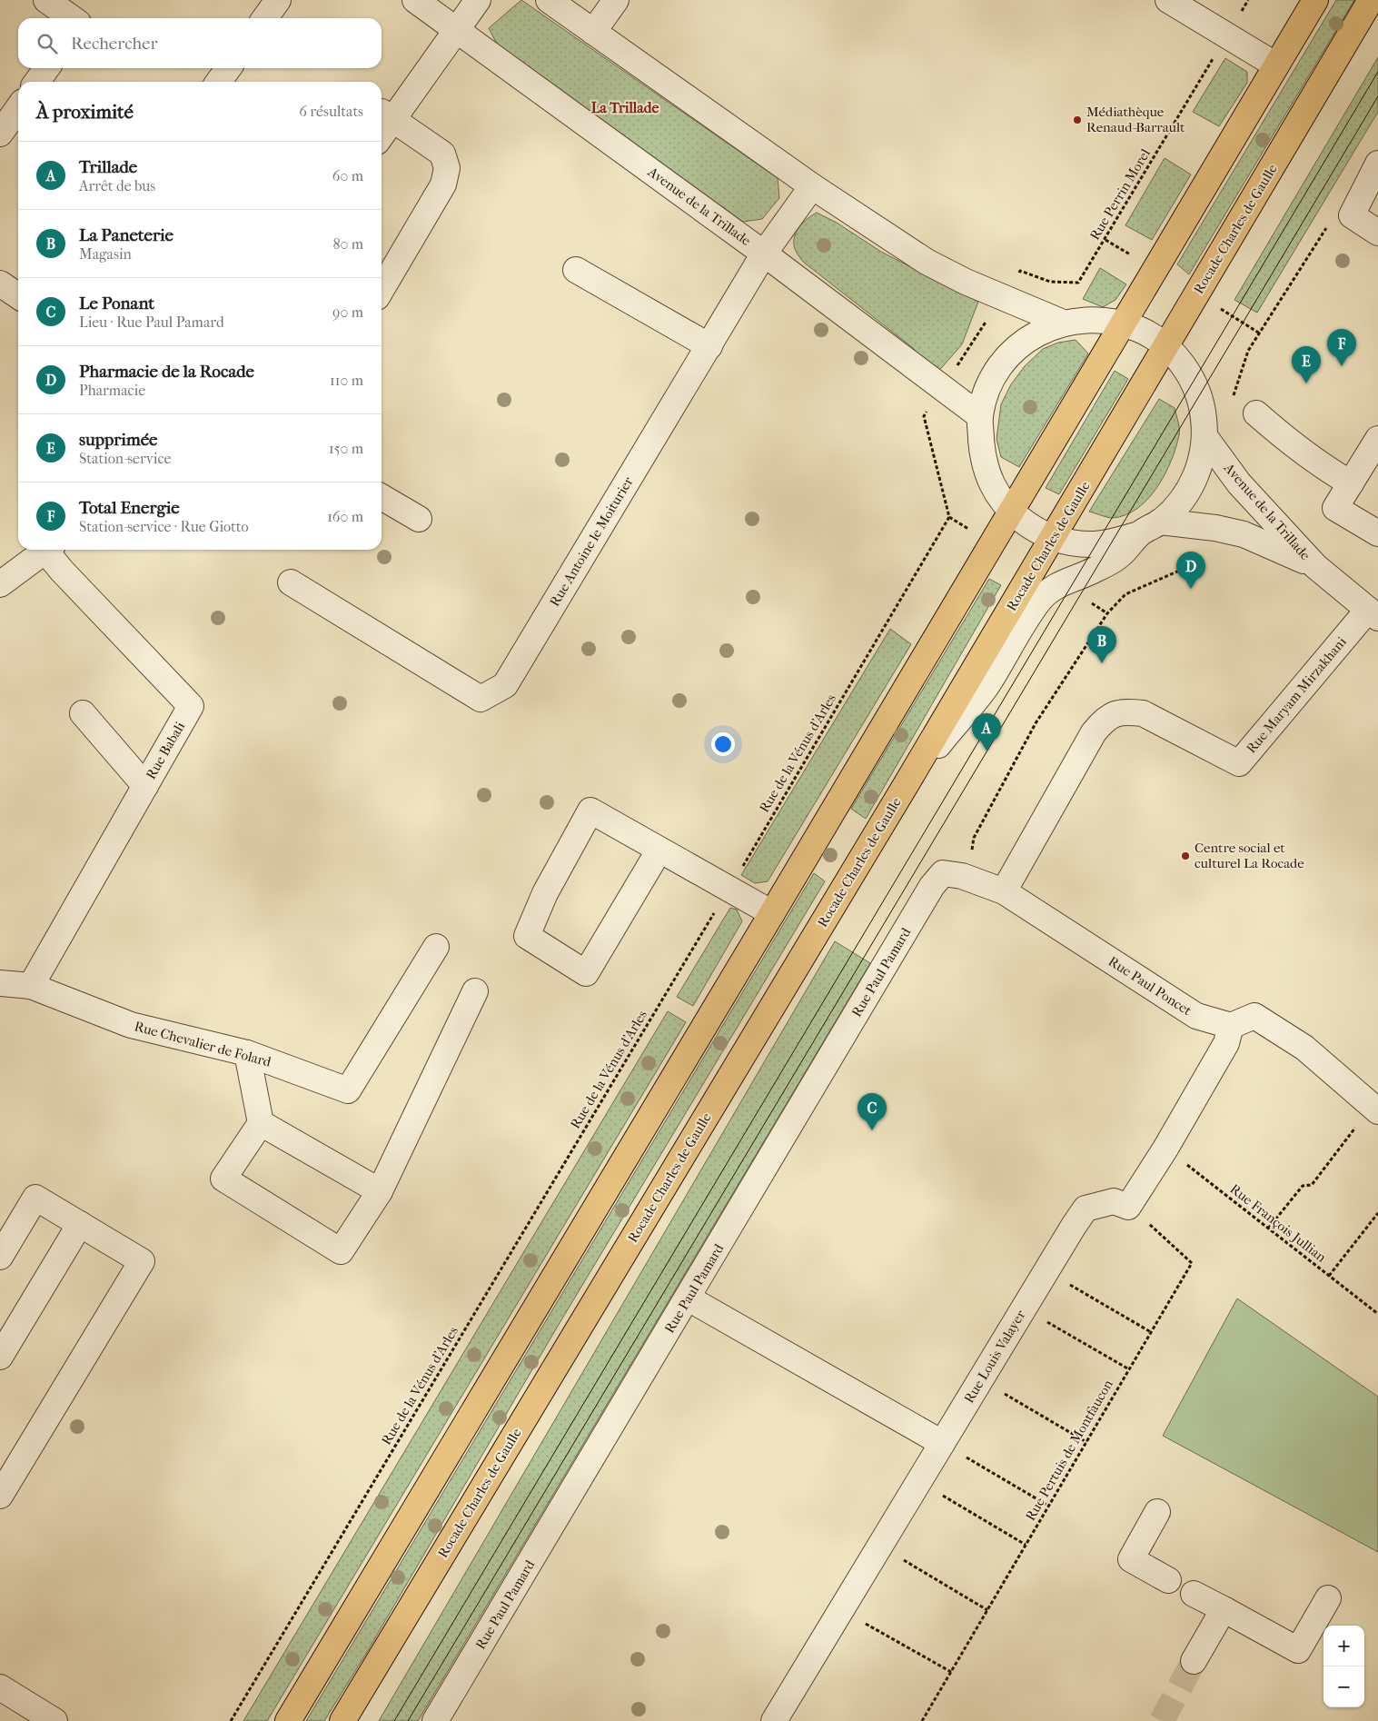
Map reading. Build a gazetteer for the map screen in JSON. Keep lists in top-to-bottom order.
{
  "streets": {
    "main road": ["Rocade Charles de Gaulle"],
    "street": [
      "Avenue de la Trillade",
      "Rue Antoine le Moiturier",
      "Rue Maryam Mirzakhani",
      "Rue Babali",
      "Rue Paul Pamard",
      "Rue Paul Poncet",
      "Rue Chevalier de Folard",
      "Rue Louis Valayer"
    ],
    "path": [
      "Rue Perrin Morel",
      "Rue de la Vénus d'Arles",
      "Rue François Jullian",
      "Rue Pertuis de Montfaucon"
    ]
  },
  "crossings": [
    ["Avenue de la Trillade", "Rue Antoine le Moiturier"],
    ["Avenue de la Trillade", "Rue Maryam Mirzakhani"],
    ["Avenue de la Trillade", "Rue de la Vénus d'Arles"],
    ["Rue Maryam Mirzakhani", "Rue Paul Poncet"],
    ["Rue Babali", "Rue Chevalier de Folard"],
    ["Rue Paul Pamard", "Rue Paul Poncet"],
    ["Rue Louis Valayer", "Rue Pertuis de Montfaucon"]
  ],
  "districts": ["La Trillade"],
  "places": ["Médiathèque Renaud-Barrault", "Centre social et culturel La Rocade"],
  "page": {
    "search": "Rechercher",
    "heading": ["À proximité", "6 résultats"],
    "list": [
      {
        "mark": "A",
        "name": "Trillade",
        "note": "Arrêt de bus",
        "value": "60 m"
      },
      {
        "mark": "B",
        "name": "La Paneterie",
        "note": "Magasin",
        "value": "80 m"
      },
      {
        "mark": "C",
        "name": "Le Ponant",
        "note": "Lieu · Rue Paul Pamard",
        "value": "90 m"
      },
      {
        "mark": "D",
        "name": "Pharmacie de la Rocade",
        "note": "Pharmacie",
        "value": "110 m"
      },
      {
        "mark": "E",
        "name": "supprimée",
        "note": "Station-service",
        "value": "150 m"
      },
      {
        "mark": "F",
        "name": "Total Energie",
        "note": "Station-service · Rue Giotto",
        "value": "160 m"
      }
    ],
    "pins": [
      "F",
      "E",
      "D",
      "B",
      "A",
      "C"
    ],
    "map_buttons": ["+", "−"]
  }
}
